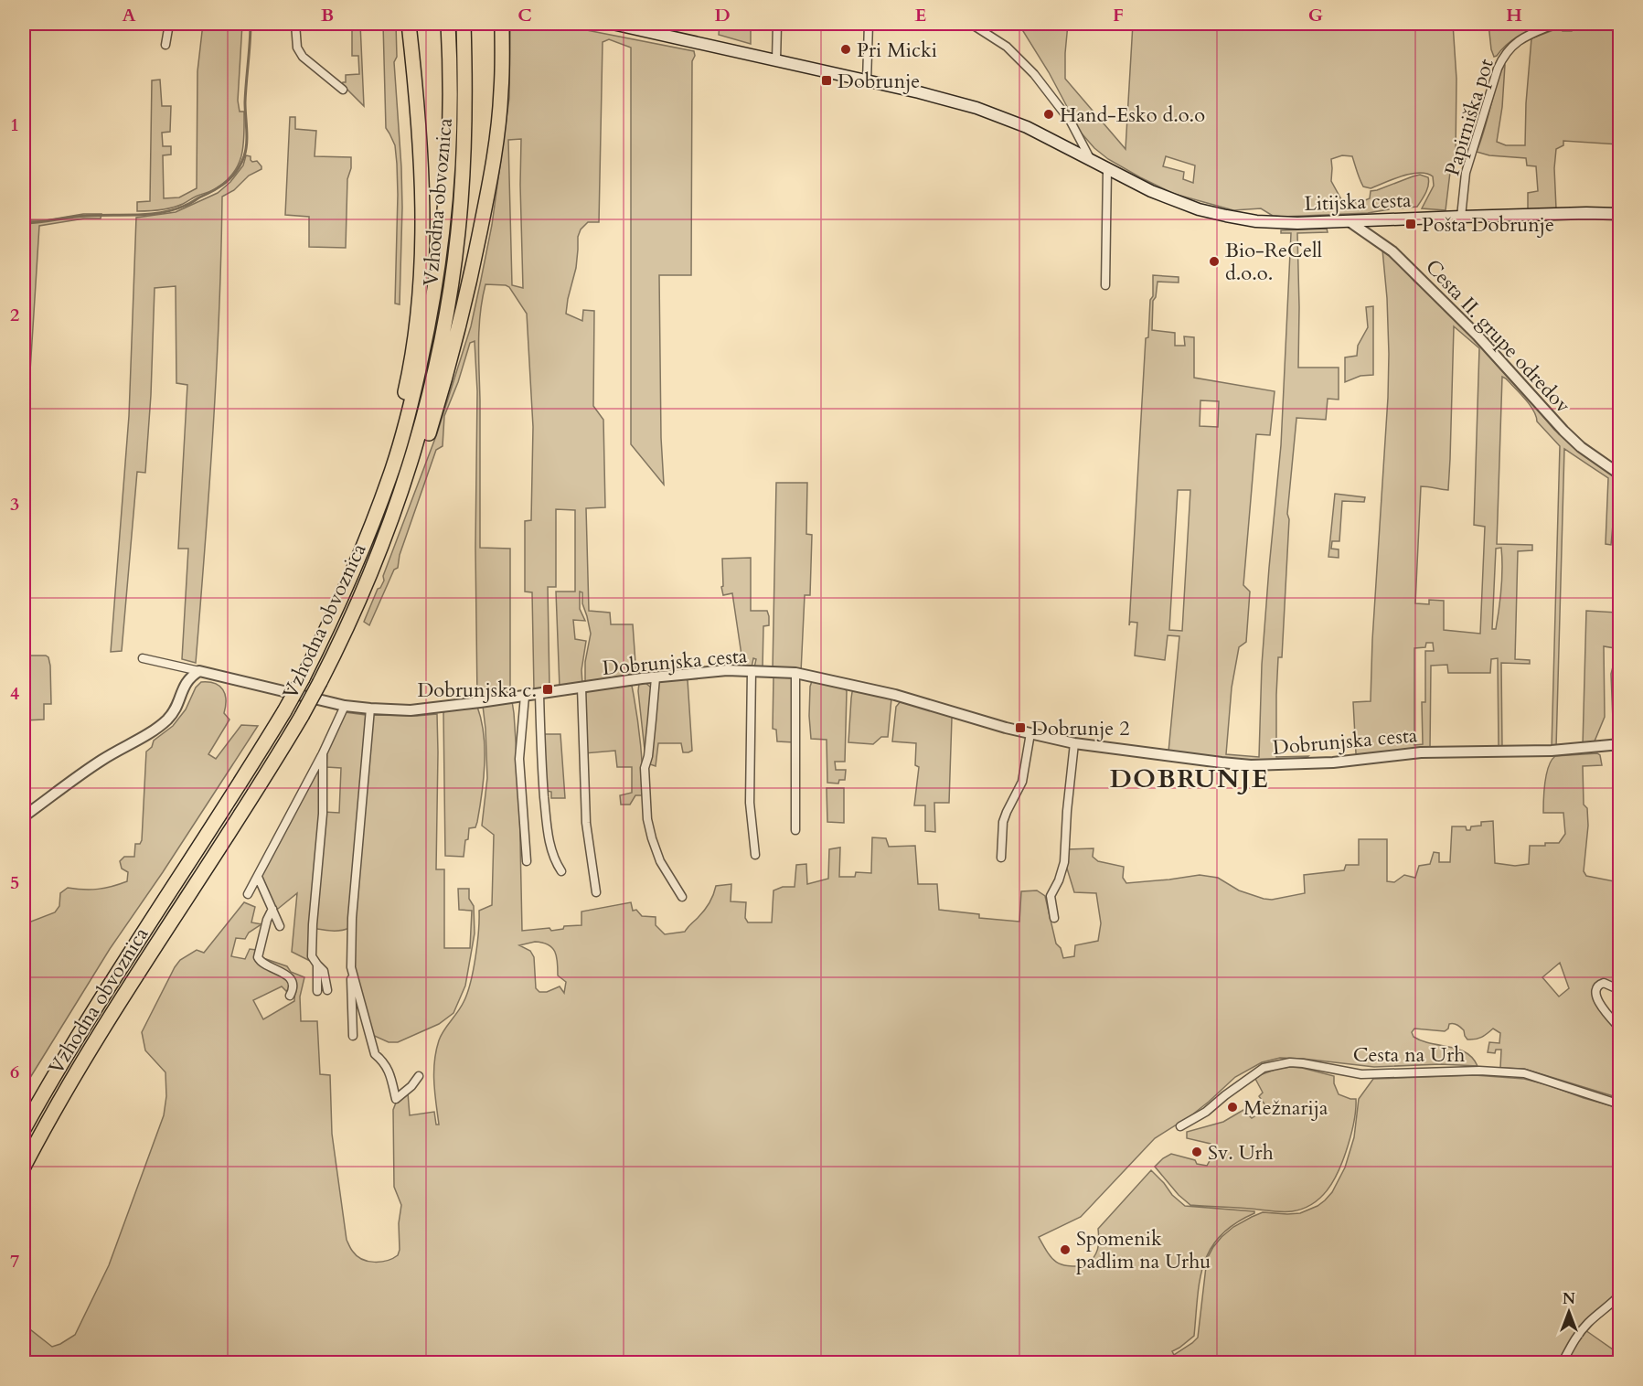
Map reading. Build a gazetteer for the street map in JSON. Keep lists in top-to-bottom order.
{
  "streets": {
    "highway": ["Vzhodna obvoznica"],
    "main road": ["Litijska cesta"],
    "street": [
      "Papirniška pot",
      "Cesta II. grupe odredov",
      "Dobrunjska cesta",
      "Cesta na Urh"
    ]
  },
  "crossings": [
    ["Papirniška pot", "Litijska cesta"],
    ["Litijska cesta", "Cesta II. grupe odredov"]
  ],
  "districts": ["DOBRUNJE"],
  "places": {
    "other": [
      "Pri Micki",
      "Hand-Esko d.o.o",
      "Bio-ReCell d.o.o.",
      "Mežnarija",
      "Sv. Urh",
      "Spomenik padlim na Urhu"
    ],
    "transit": [
      "Dobrunje",
      "Pošta Dobrunje",
      "Dobrunjska c.",
      "Dobrunje 2"
    ]
  },
  "north": "top",
  "grid": {
    "columns": [
      "A",
      "B",
      "C",
      "D",
      "E",
      "F",
      "G",
      "H"
    ],
    "rows": [
      "1",
      "2",
      "3",
      "4",
      "5",
      "6",
      "7"
    ]
  }
}
